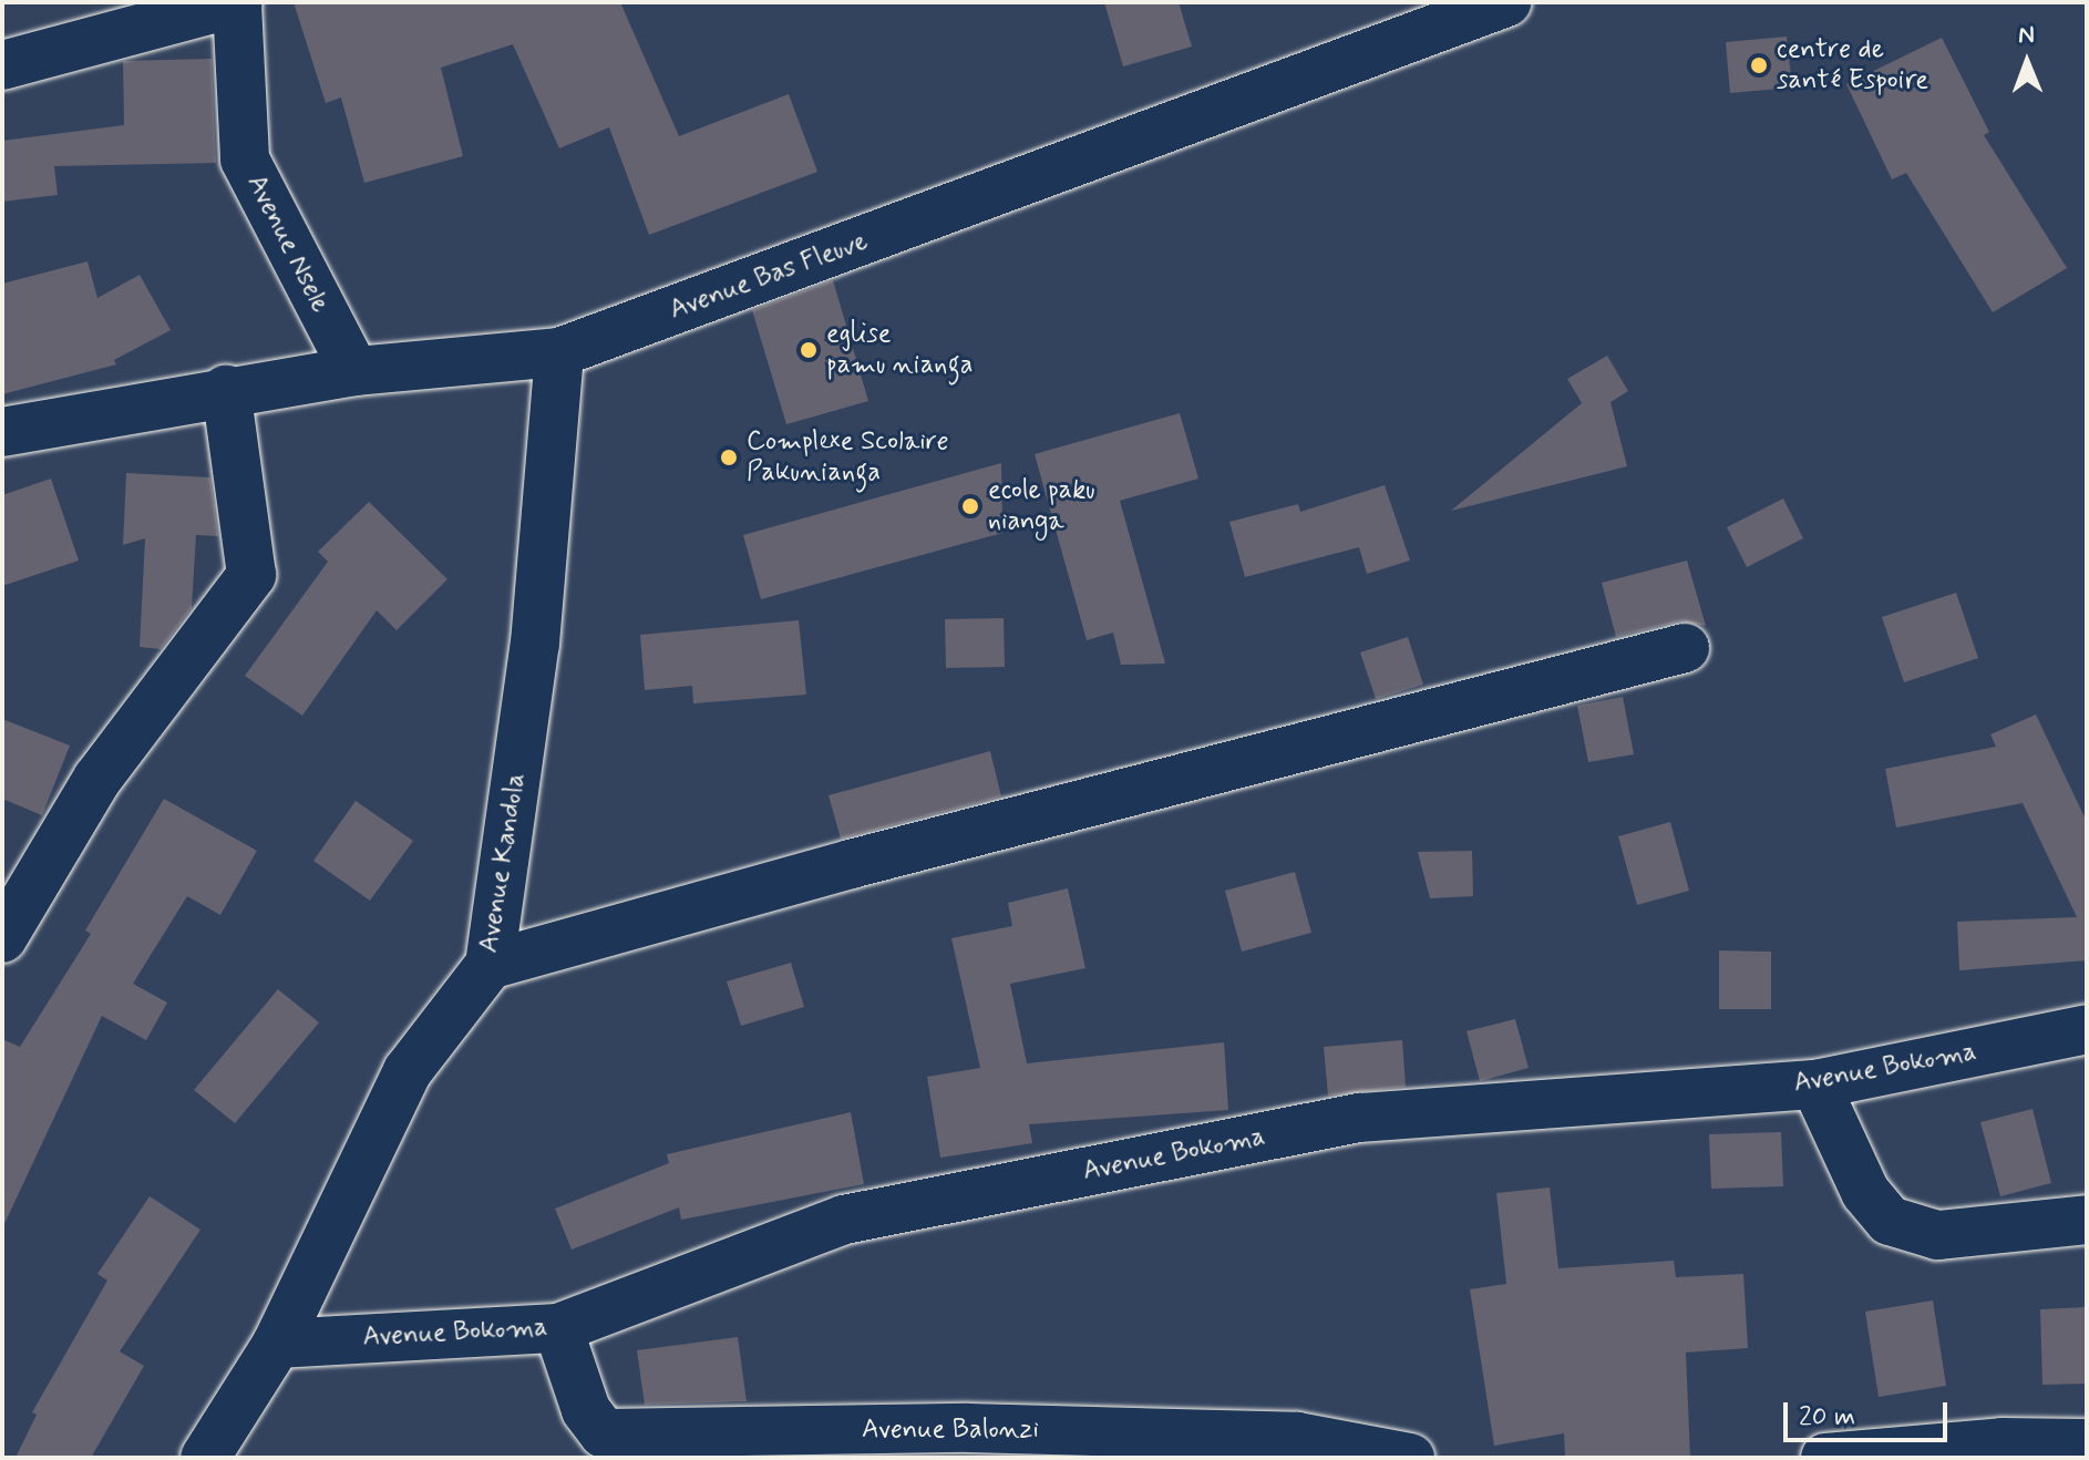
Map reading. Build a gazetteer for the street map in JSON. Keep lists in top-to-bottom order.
{
  "streets": {
    "street": [
      "Avenue Nsele",
      "Avenue Bas Fleuve",
      "Avenue Kandola",
      "Avenue Bokoma",
      "Avenue Balonzi"
    ]
  },
  "crossings": [
    ["Avenue Nsele", "Avenue Bas Fleuve"],
    ["Avenue Bas Fleuve", "Avenue Kandola"],
    ["Avenue Kandola", "Avenue Bokoma"],
    ["Avenue Bokoma", "Avenue Balonzi"]
  ],
  "places": [
    "centre de santé Espoire",
    "eglise pamu nianga",
    "Complexe Scolaire Pakunianga",
    "ecole paku nianga"
  ],
  "scale_bar": "20 m",
  "north": "top"
}
